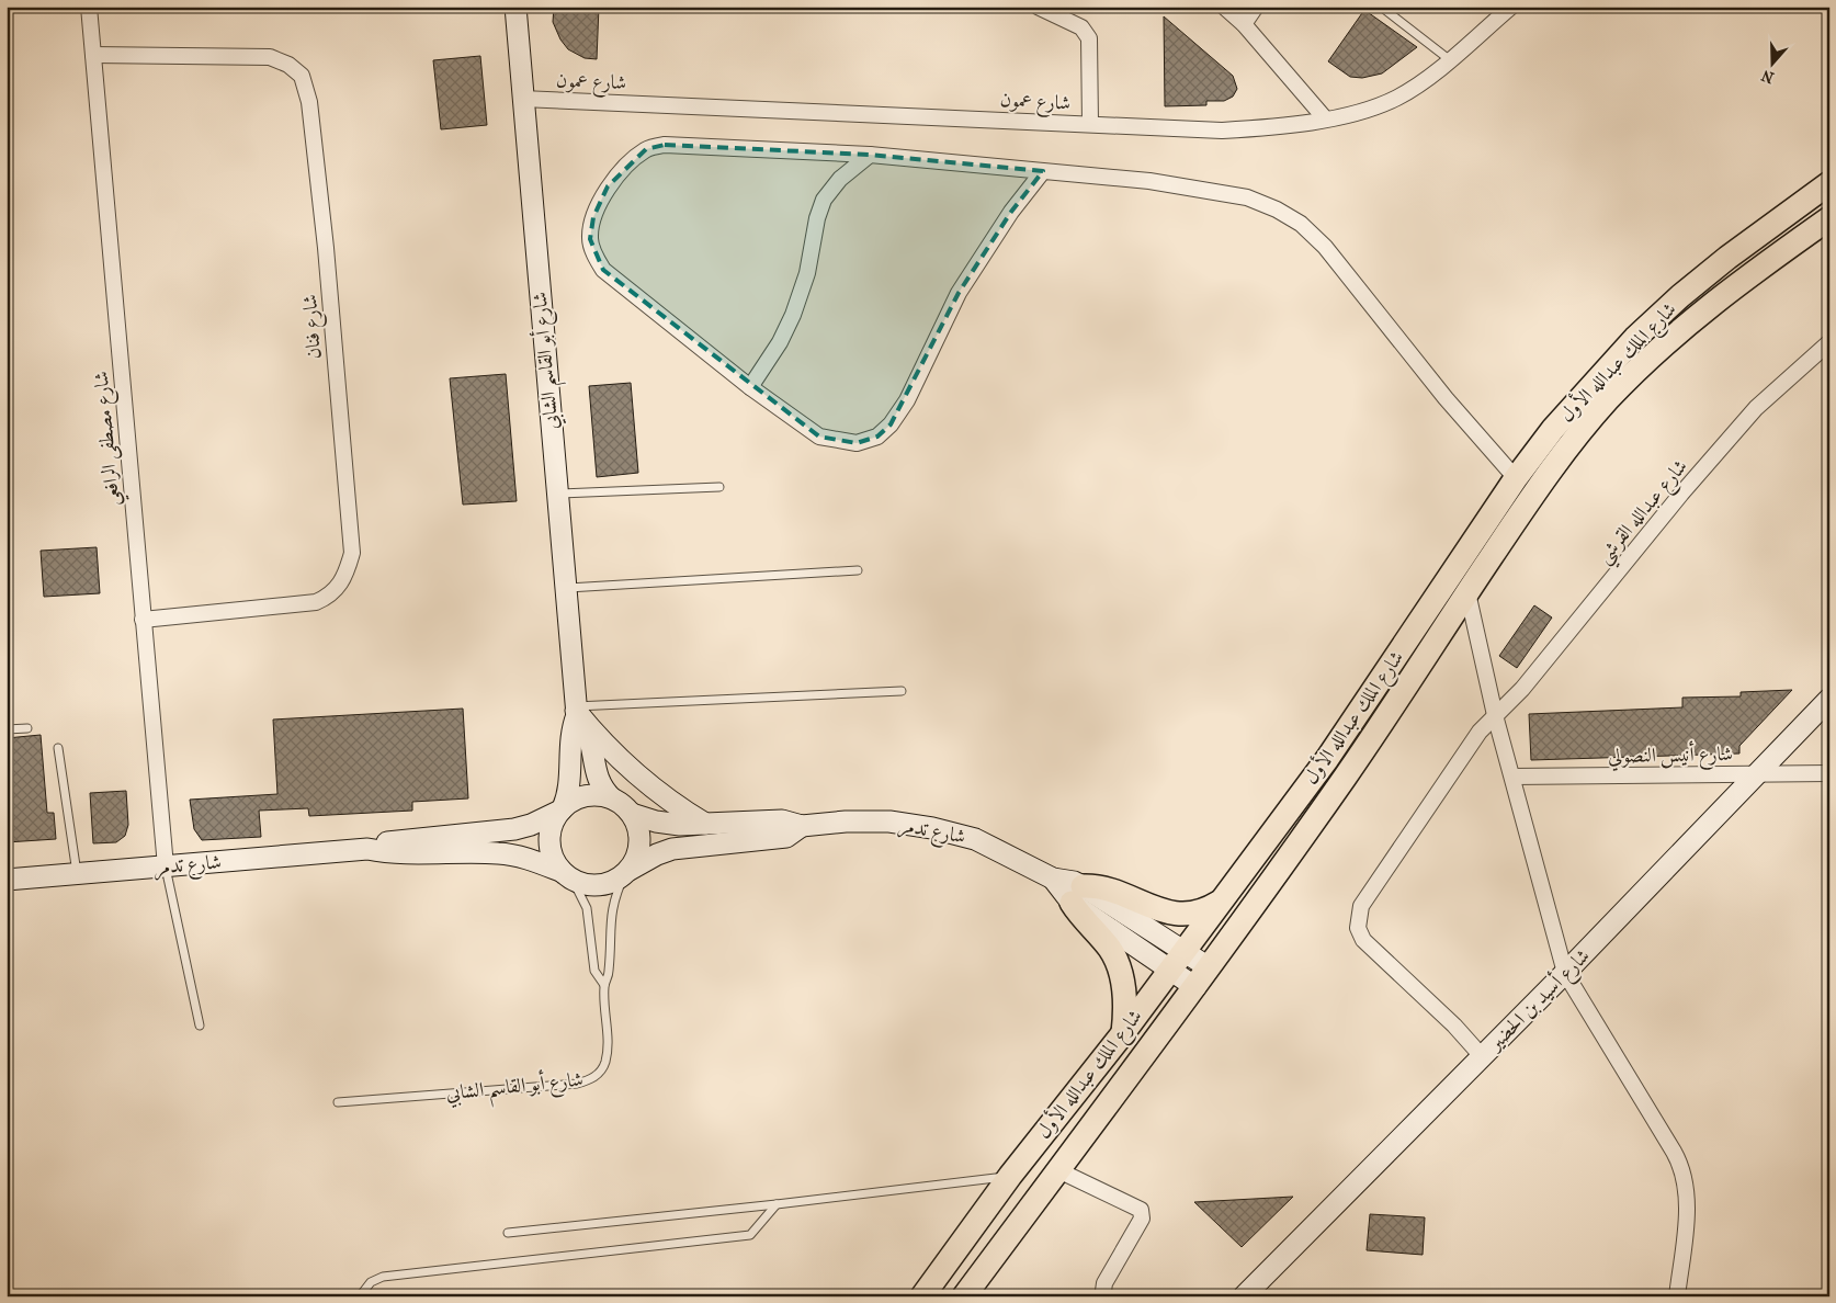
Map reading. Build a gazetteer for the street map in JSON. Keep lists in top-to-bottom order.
{
  "streets": {
    "main road": ["شارع الملك عبدالله الأول"],
    "street": [
      "شارع عمون",
      "شارع فنان",
      "شارع أبو القاسم الشابي",
      "شارع مصطفى الرافعي",
      "شارع عبدالله القرشي",
      "شارع أنيس النصولي",
      "شارع تدمر",
      "شارع أسيد بن الحضير"
    ]
  },
  "crossings": [
    ["شارع عمون", "شارع أبو القاسم الشابي"],
    ["شارع فنان", "شارع مصطفى الرافعي"],
    ["شارع أبو القاسم الشابي", "شارع تدمر"],
    ["شارع الملك عبدالله الأول", "شارع تدمر"],
    ["شارع مصطفى الرافعي", "شارع تدمر"],
    ["شارع عبدالله القرشي", "شارع أسيد بن الحضير"],
    ["شارع أنيس النصولي", "شارع أسيد بن الحضير"]
  ],
  "north": "bottom"
}
